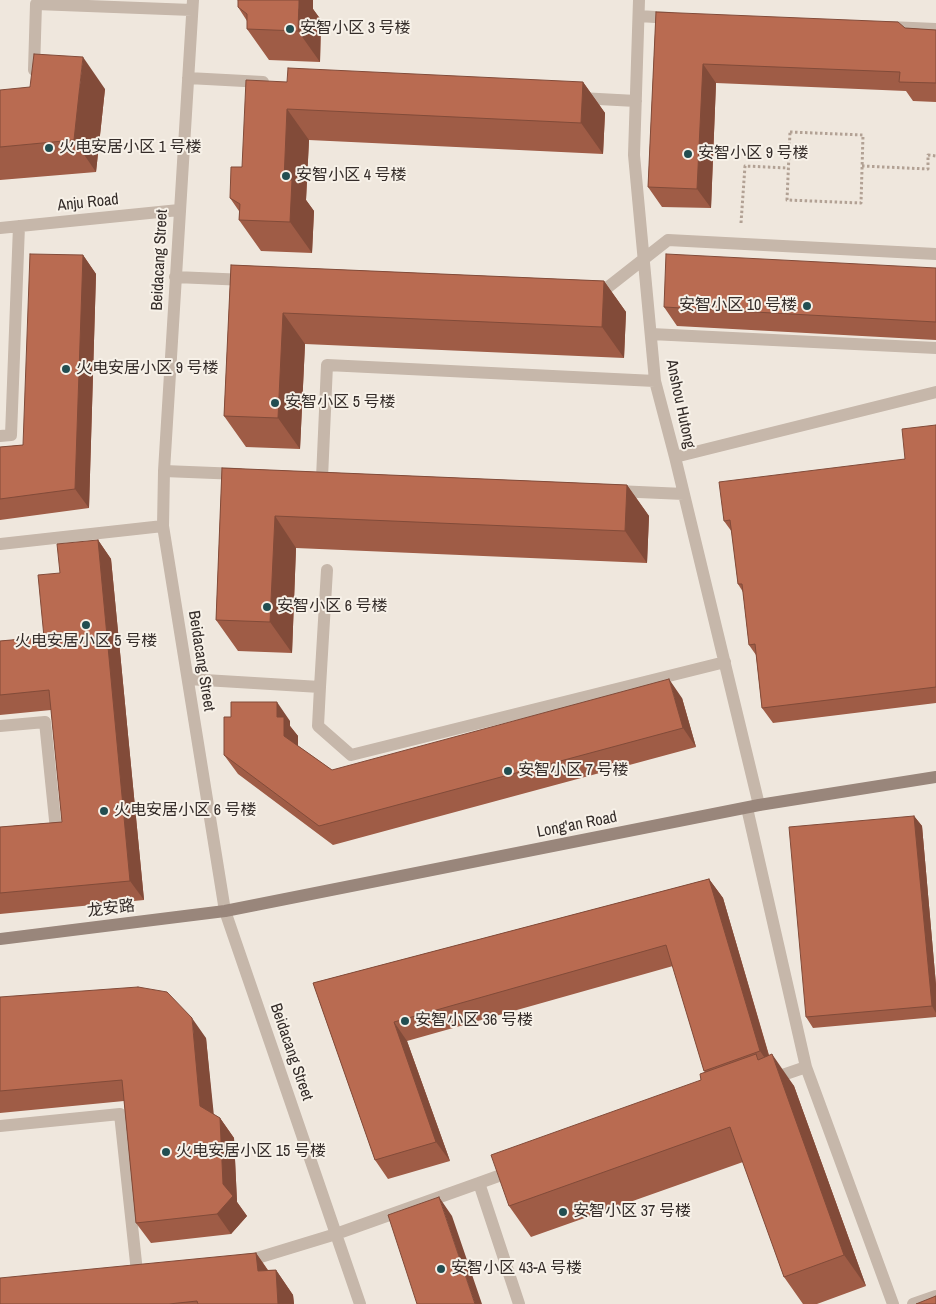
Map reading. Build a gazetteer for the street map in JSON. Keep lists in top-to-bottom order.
{
  "streets": {
    "street": [
      "Anju Road",
      "Beidacang Street",
      "Anshou Hutong",
      "Long'an Road",
      "龙安路"
    ]
  },
  "crossings": [
    ["Anju Road", "Beidacang Street"],
    ["Beidacang Street", "Long'an Road"],
    ["Beidacang Street", "龙安路"],
    ["Anshou Hutong", "Long'an Road"],
    ["Long'an Road", "龙安路"]
  ],
  "places": [
    "安智小区 3 号楼",
    "火电安居小区 1 号楼",
    "安智小区 9 号楼",
    "安智小区 4 号楼",
    "安智小区 10 号楼",
    "火电安居小区 9 号楼",
    "安智小区 5 号楼",
    "安智小区 6 号楼",
    "火电安居小区 5 号楼",
    "安智小区 7 号楼",
    "火电安居小区 6 号楼",
    "安智小区 36 号楼",
    "火电安居小区 15 号楼",
    "安智小区 37 号楼",
    "安智小区 43-A 号楼"
  ]
}
